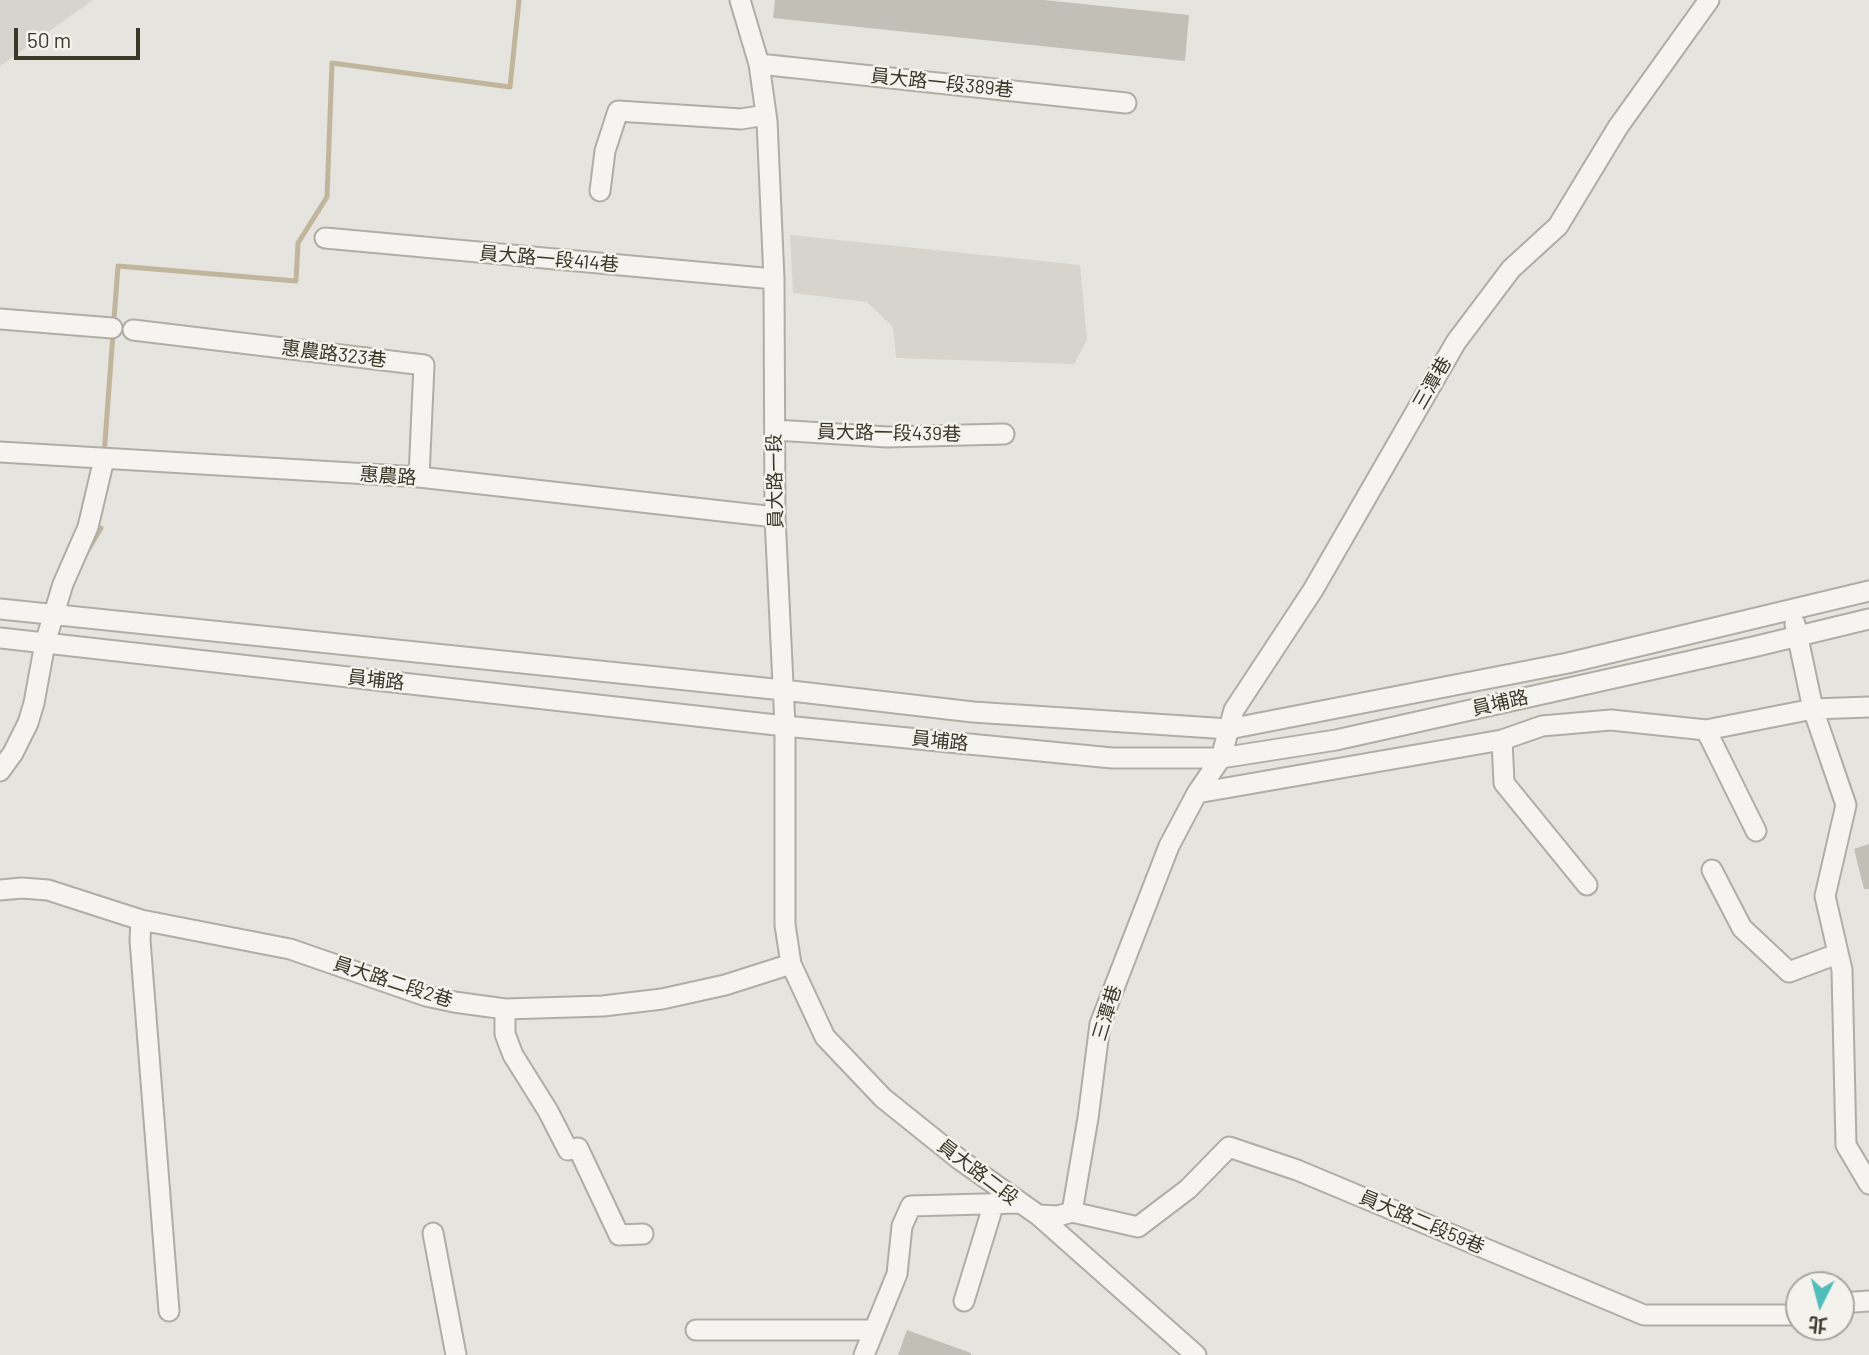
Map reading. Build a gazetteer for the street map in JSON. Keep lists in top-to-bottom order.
{
  "streets": {
    "street": [
      "員大路一段389巷",
      "員大路一段414巷",
      "惠農路323巷",
      "三潭巷",
      "員大路一段439巷",
      "惠農路",
      "員大路一段",
      "員埔路",
      "員大路二段2巷",
      "員大路二段",
      "員大路二段59巷"
    ]
  },
  "crossings": [
    ["員大路一段389巷", "員大路一段"],
    ["員大路一段414巷", "員大路一段"],
    ["惠農路323巷", "惠農路"],
    ["三潭巷", "員埔路"],
    ["三潭巷", "員大路二段59巷"],
    ["員大路一段439巷", "員大路一段"],
    ["惠農路", "員大路一段"],
    ["員大路一段", "員埔路"],
    ["員大路一段", "員大路二段2巷"],
    ["員大路一段", "員大路二段"],
    ["員大路二段2巷", "員大路二段"]
  ],
  "scale_bar": "50 m",
  "north": "bottom"
}
